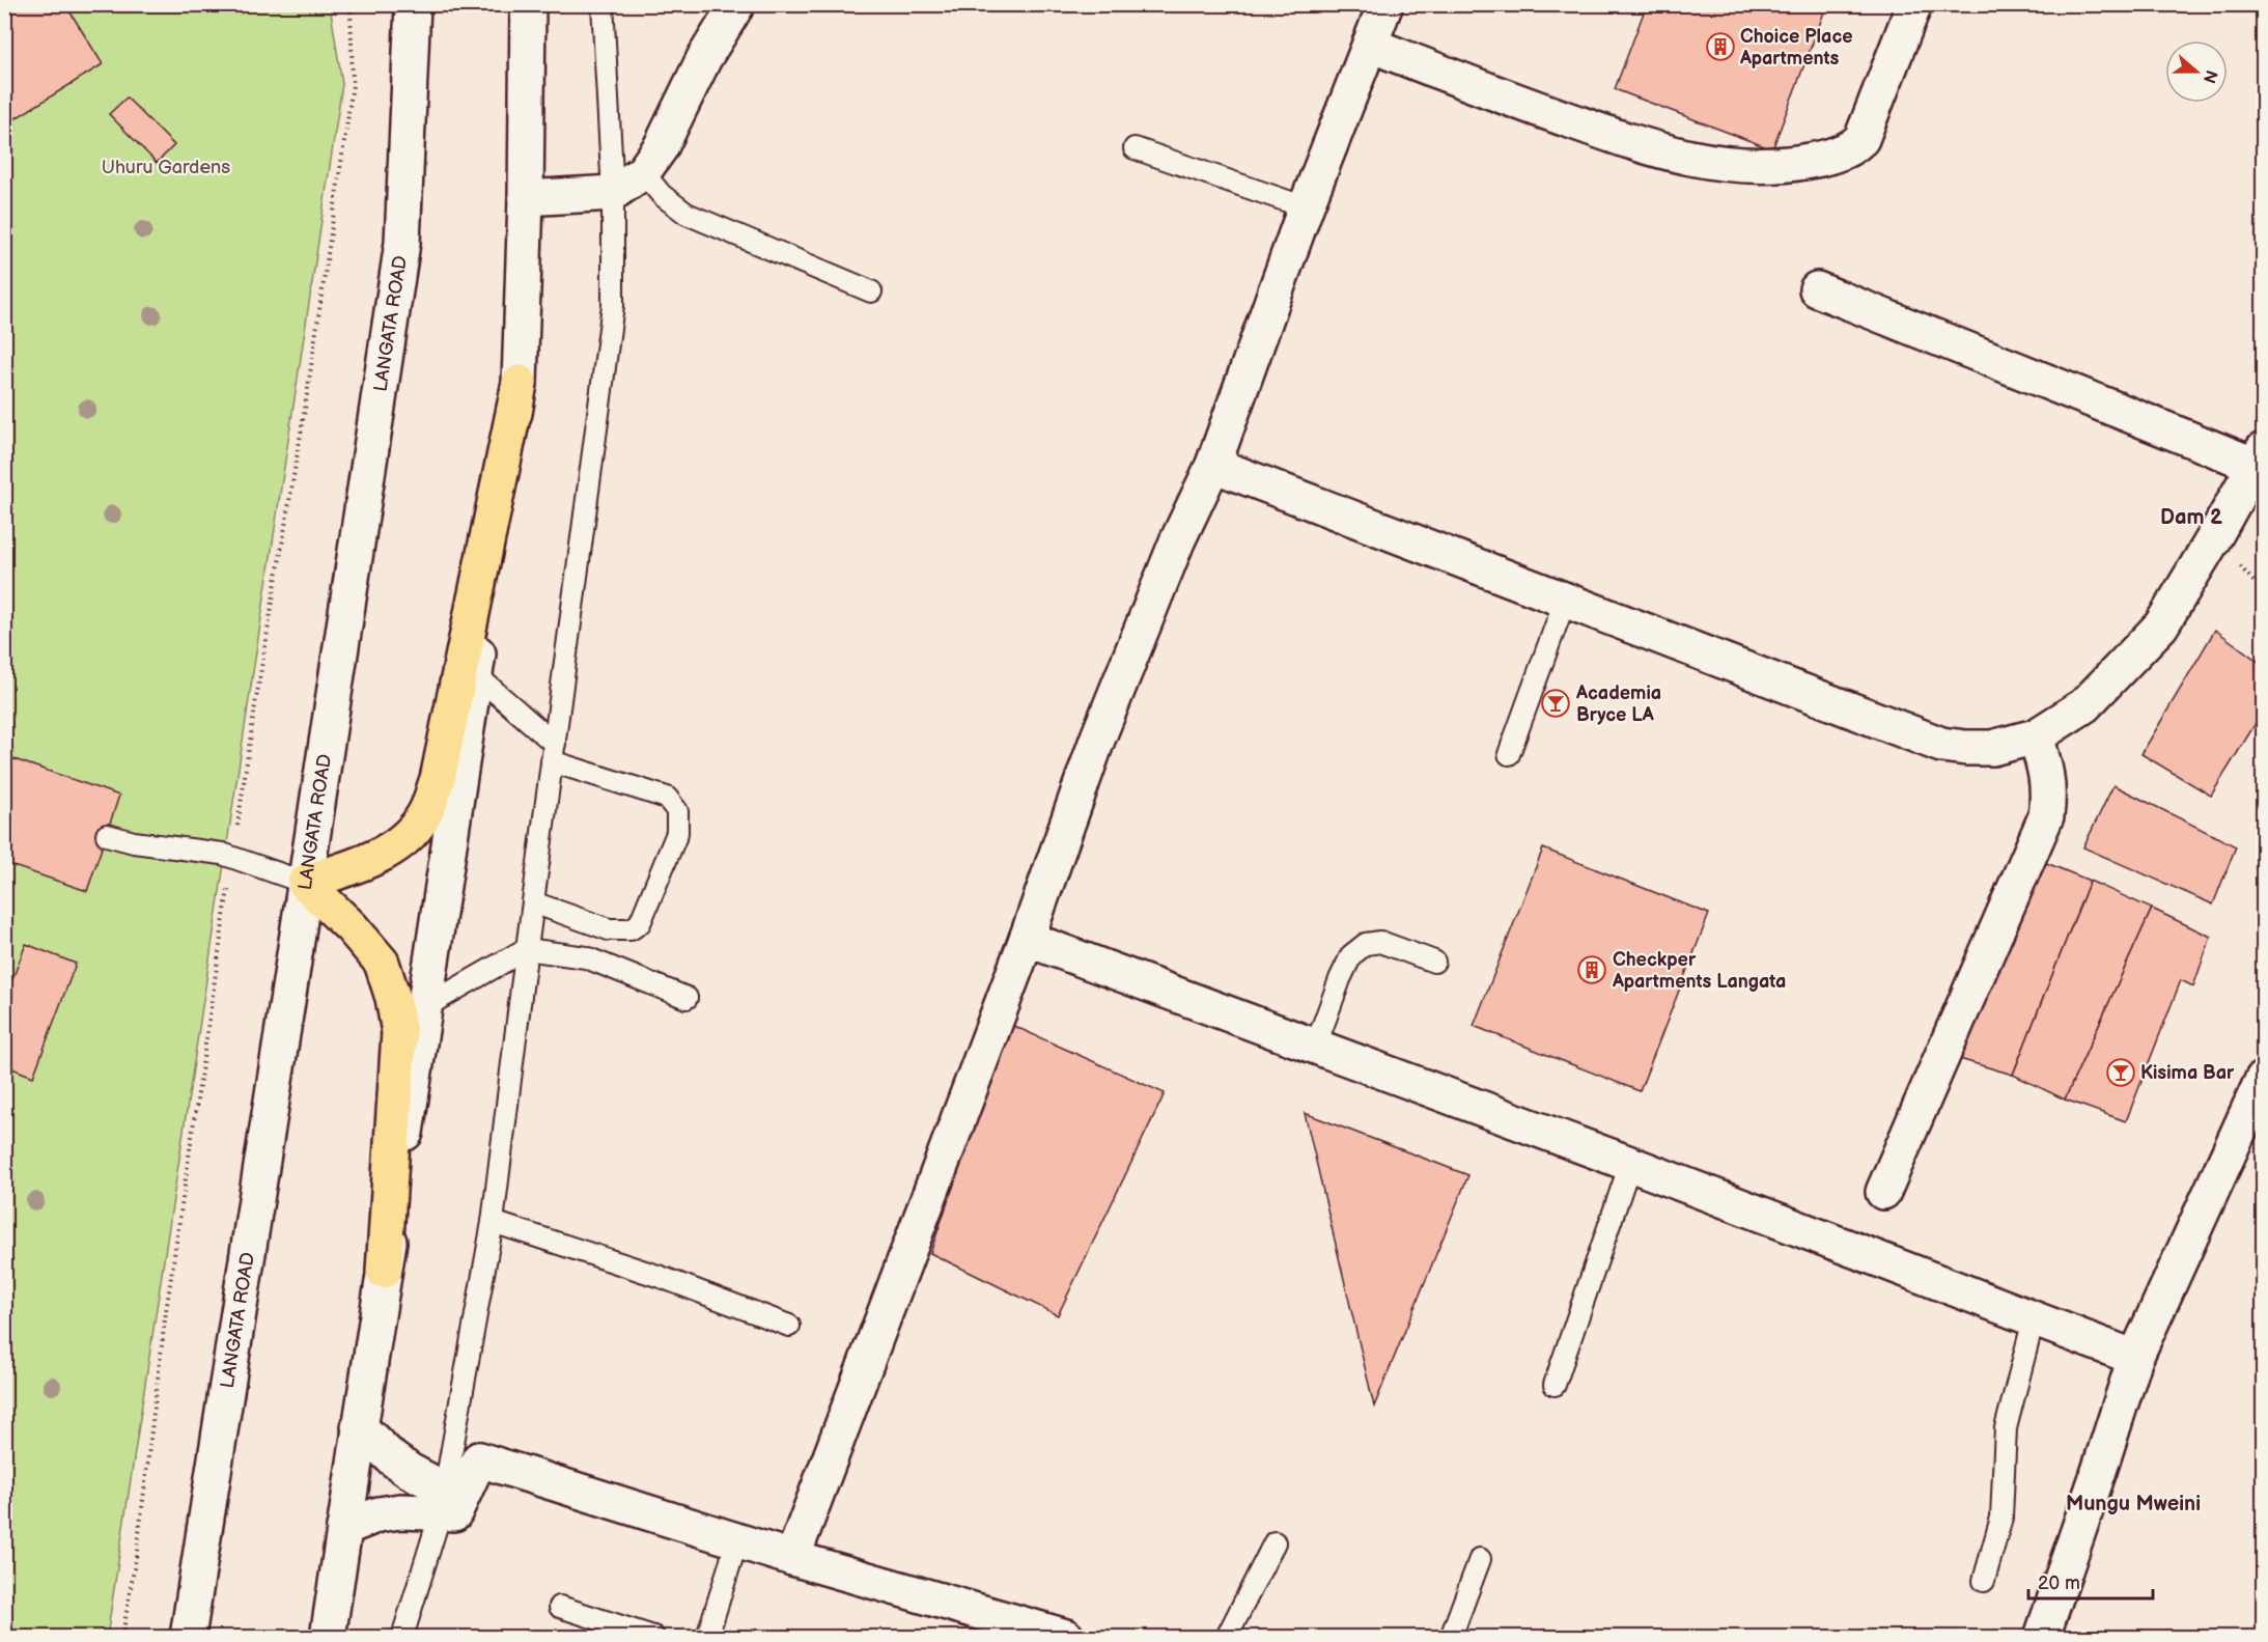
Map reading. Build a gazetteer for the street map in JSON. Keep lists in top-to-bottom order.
{
  "streets": {
    "street": ["LANGATA ROAD"]
  },
  "districts": ["Dam 2", "Mungu Mweini"],
  "parks": ["Uhuru Gardens"],
  "places": {
    "building": ["Choice Place Apartments", "Checkper Apartments Langata"],
    "bar": ["Academia Bryce LA", "Kisima Bar"]
  },
  "scale_bar": "20 m",
  "north": "right"
}
